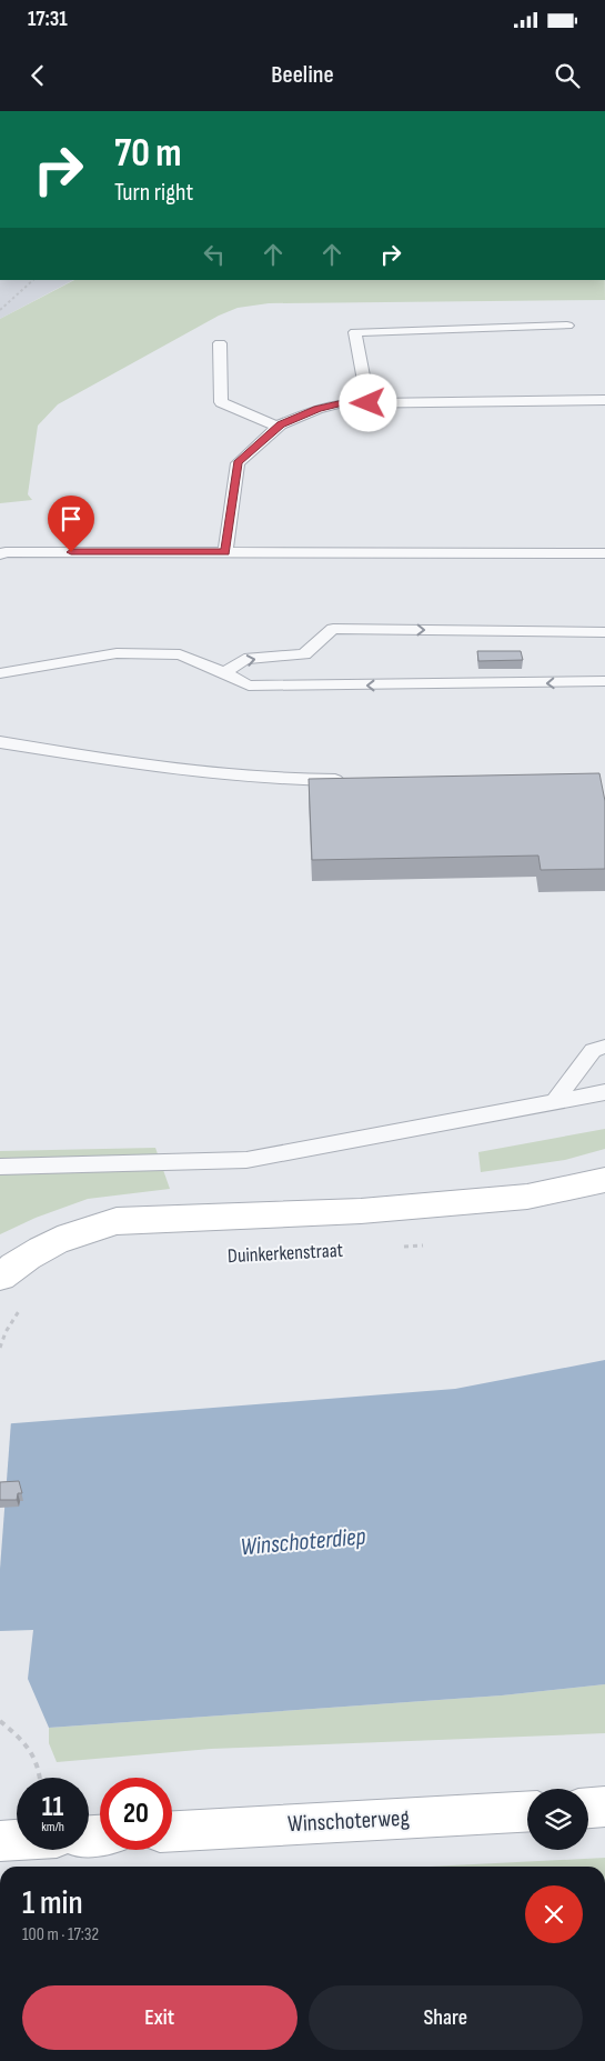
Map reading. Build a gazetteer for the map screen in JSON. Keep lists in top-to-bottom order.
{
  "streets": {
    "main road": ["Duinkerkenstraat", "Winschoterweg"]
  },
  "water": ["Winschoterdiep"],
  "page": {
    "status": "17:31",
    "header": "Beeline",
    "turn": ["70 m", "Turn right"],
    "speed": "11 km/h",
    "limit": "20",
    "heading": ["1 min", "100 m · 17:32"],
    "buttons": ["Exit", "Share"]
  }
}
